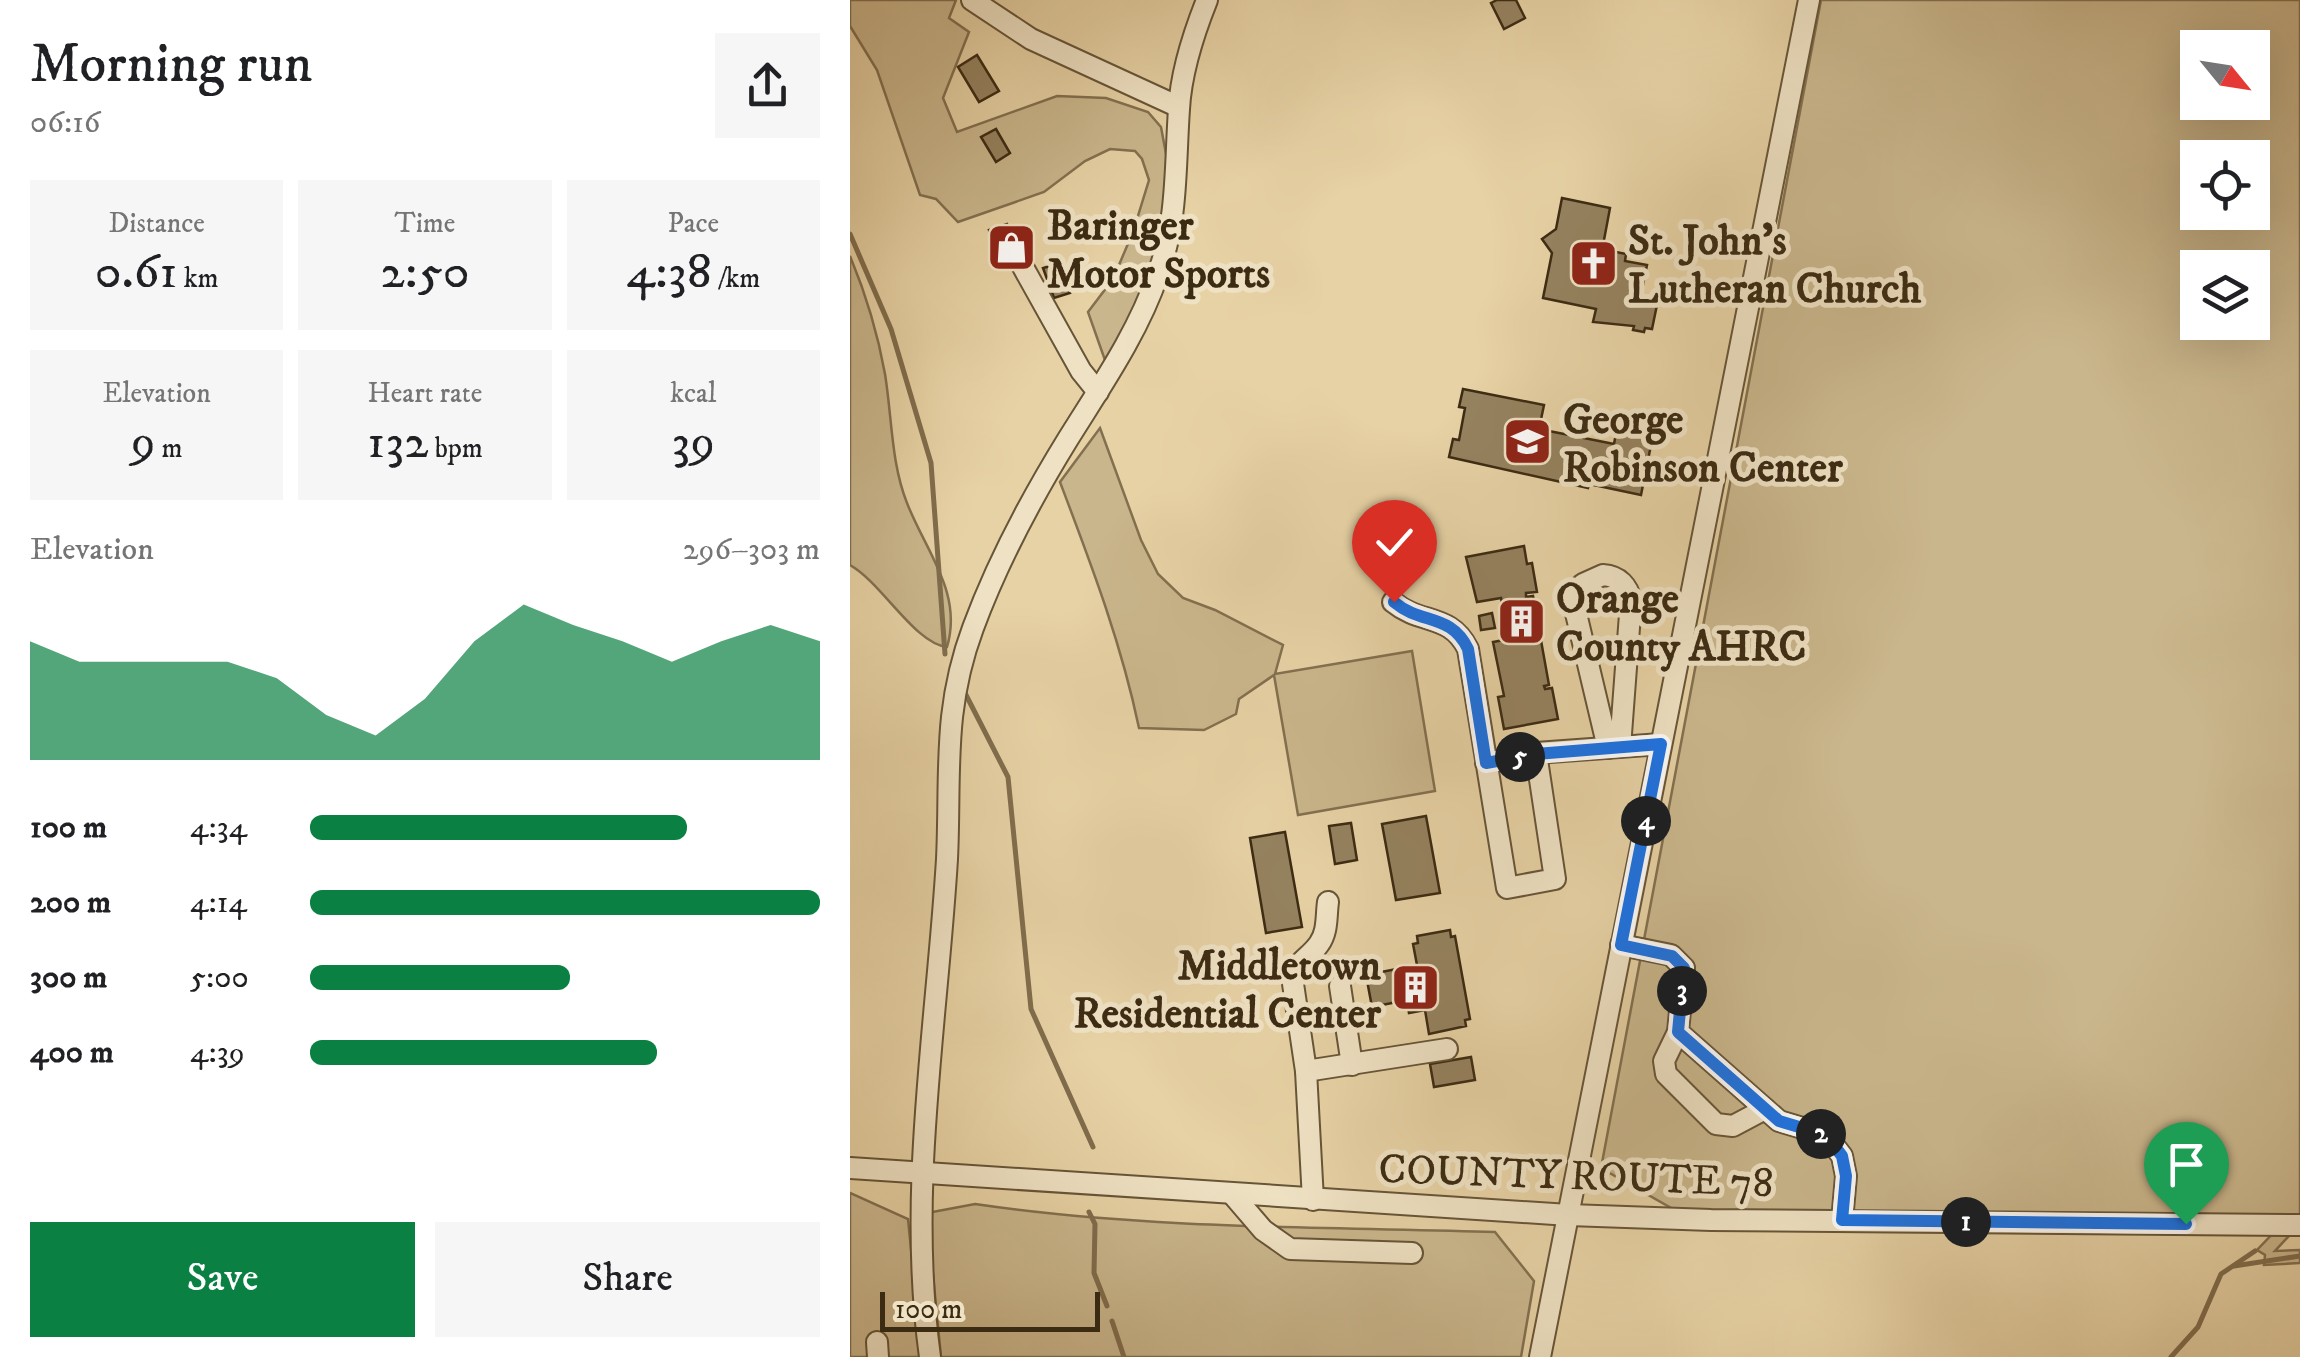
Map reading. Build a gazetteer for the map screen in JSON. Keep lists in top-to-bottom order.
{
  "streets": {
    "street": ["COUNTY ROUTE 78"]
  },
  "places": {
    "shop": ["Baringer Motor Sports"],
    "church": ["St. John's Lutheran Church"],
    "school or university": ["George Robinson Center"],
    "building": ["Orange County AHRC", "Middletown Residential Center"]
  },
  "scale_bar": "100 m",
  "north": "bottom right",
  "page": {
    "heading": ["Morning run", "06:16"],
    "stats": [
      ["Distance", "0.61 km"],
      ["Time", "2:50"],
      ["Pace", "4:38 /km"],
      ["Elevation", "9 m"],
      ["Heart rate", "132 bpm"],
      ["kcal", "39"]
    ],
    "chart": ["Elevation", "296–303 m"],
    "pins": [
      "5",
      "4",
      "3",
      "2",
      "1"
    ],
    "list": [
      {
        "name": "100 m",
        "note": "4:34"
      },
      {
        "name": "200 m",
        "note": "4:14"
      },
      {
        "name": "300 m",
        "note": "5:00"
      },
      {
        "name": "400 m",
        "note": "4:39"
      }
    ],
    "buttons": ["Save", "Share"],
    "scale": "100 m"
  }
}
